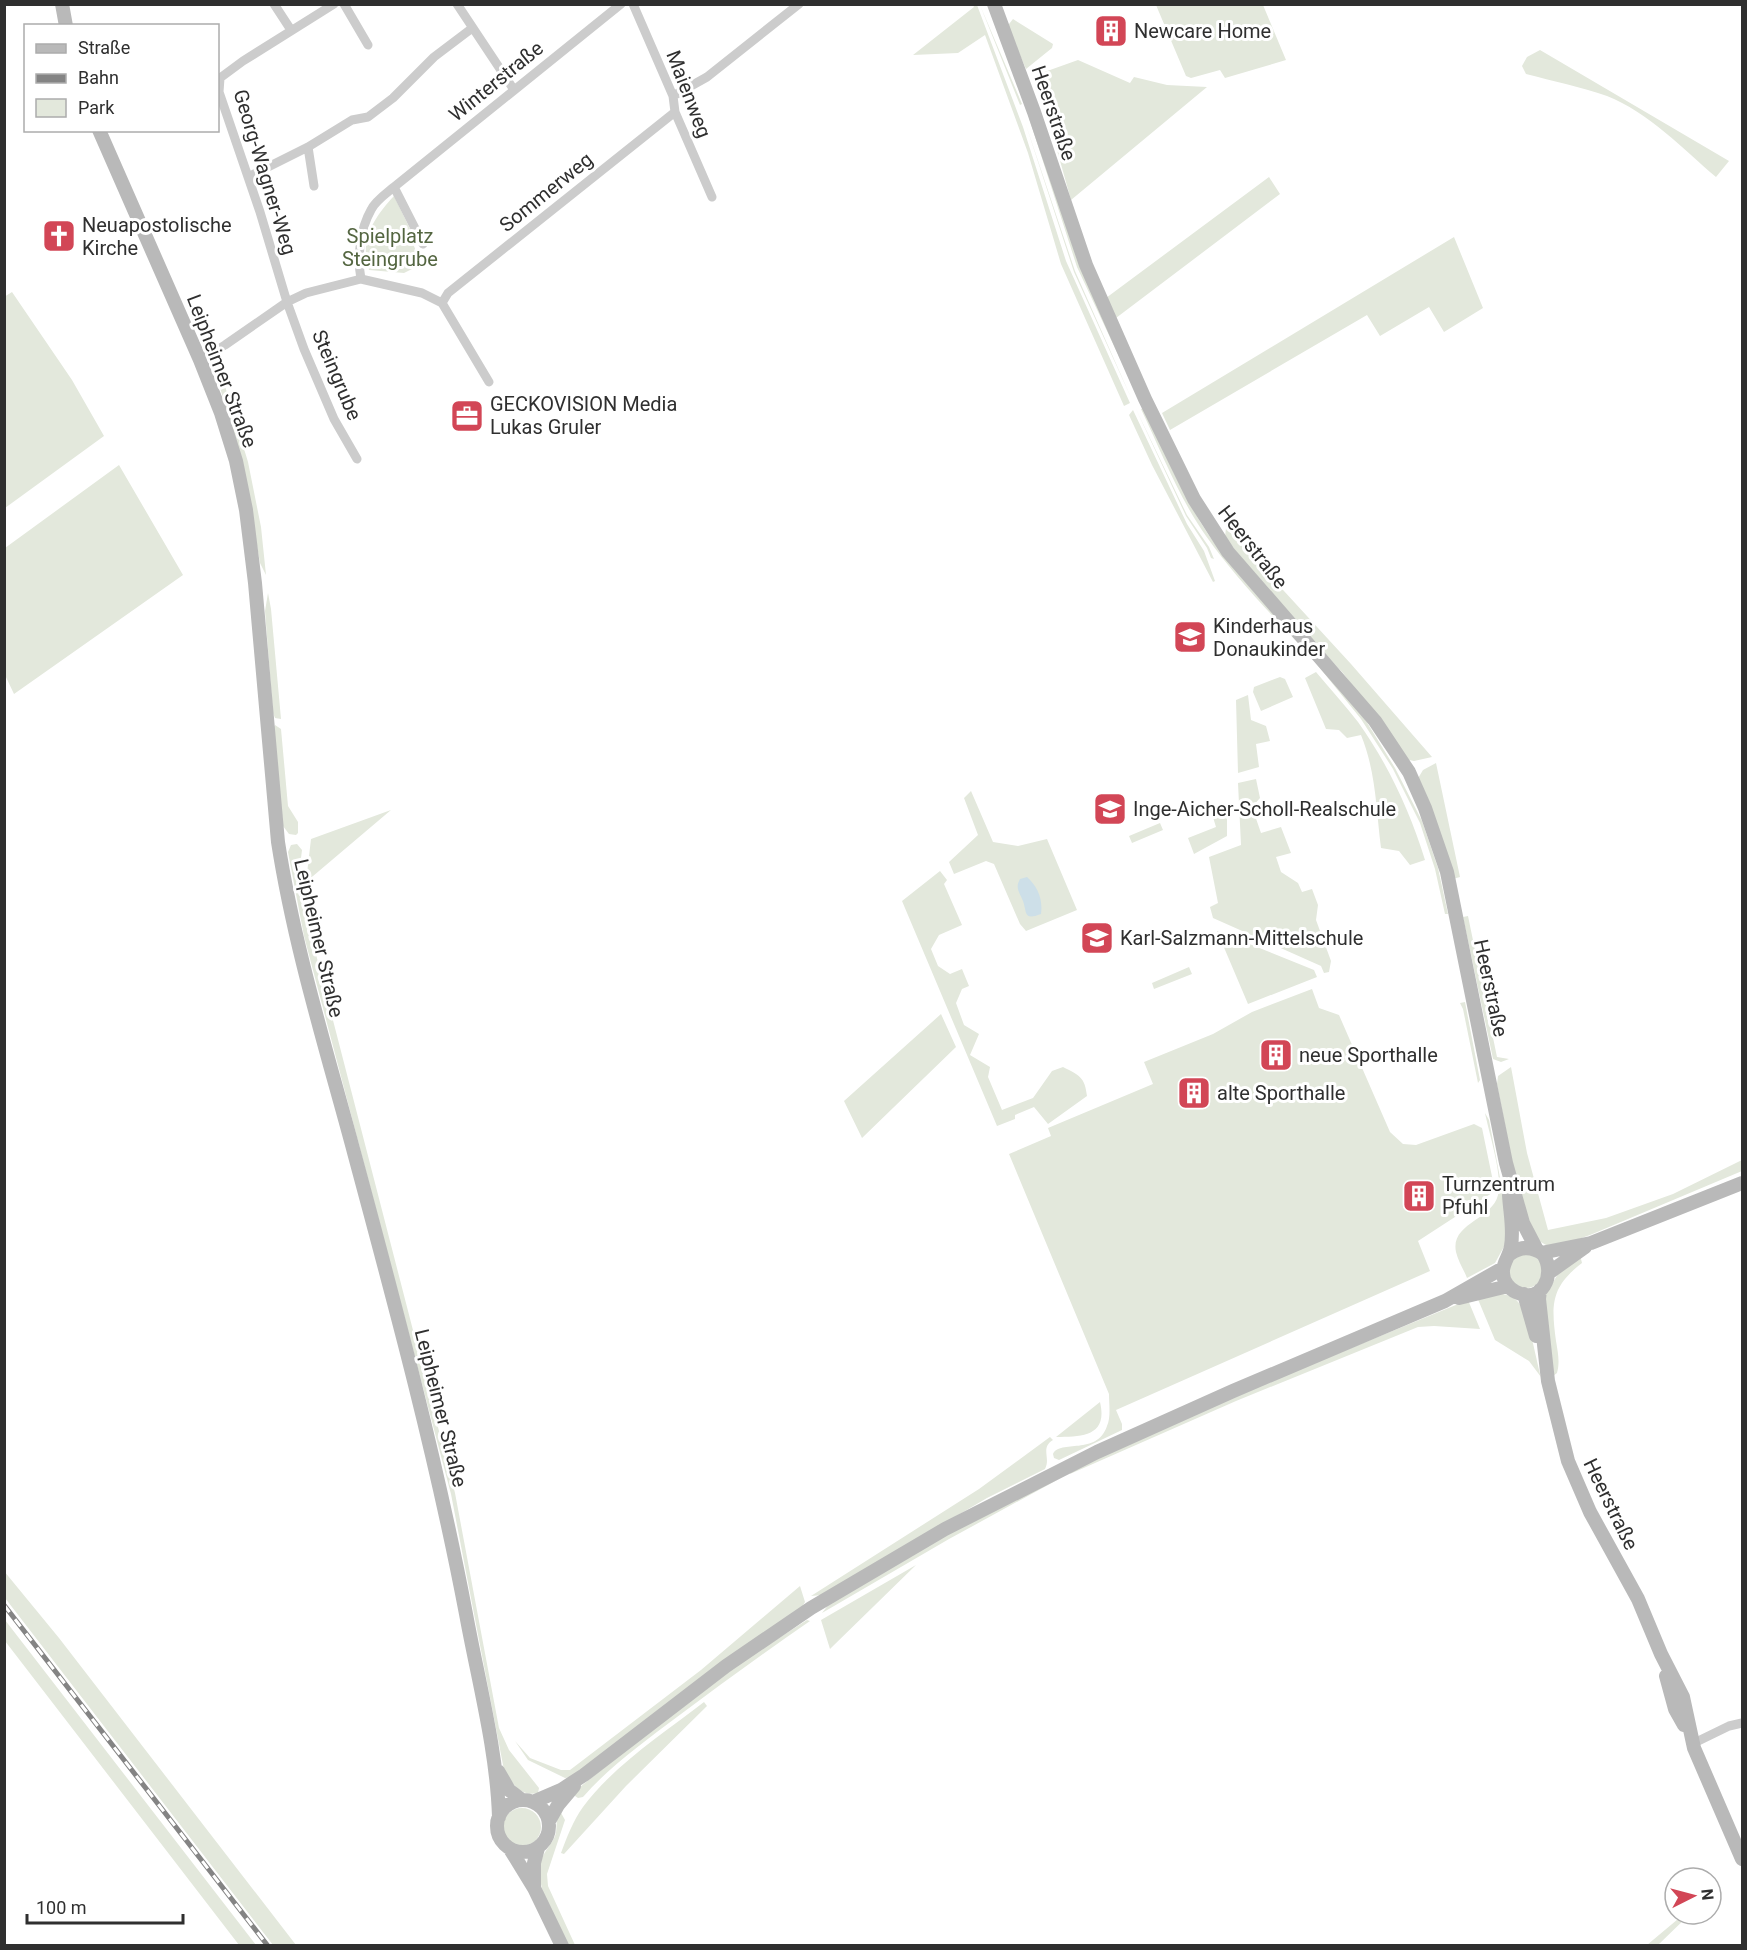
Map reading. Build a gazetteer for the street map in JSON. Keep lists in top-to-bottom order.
{
  "streets": {
    "street": [
      "Winterstraße",
      "Maienweg",
      "Heerstraße",
      "Georg-Wagner-Weg",
      "Sommerweg",
      "Leipheimer Straße",
      "Steingrube"
    ]
  },
  "crossings": [
    ["Maienweg", "Sommerweg"],
    ["Georg-Wagner-Weg", "Steingrube"]
  ],
  "parks": ["Spielplatz Steingrube"],
  "places": {
    "building": [
      "Newcare Home",
      "neue Sporthalle",
      "alte Sporthalle",
      "Turnzentrum Pfuhl"
    ],
    "church": ["Neuapostolische Kirche"],
    "office": ["GECKOVISION Media Lukas Gruler"],
    "school or university": ["Kinderhaus Donaukinder", "Inge-Aicher-Scholl-Realschule", "Karl-Salzmann-Mittelschule"]
  },
  "legend": ["Straße", "Bahn", "Park"],
  "scale_bar": "100 m",
  "north": "right"
}
